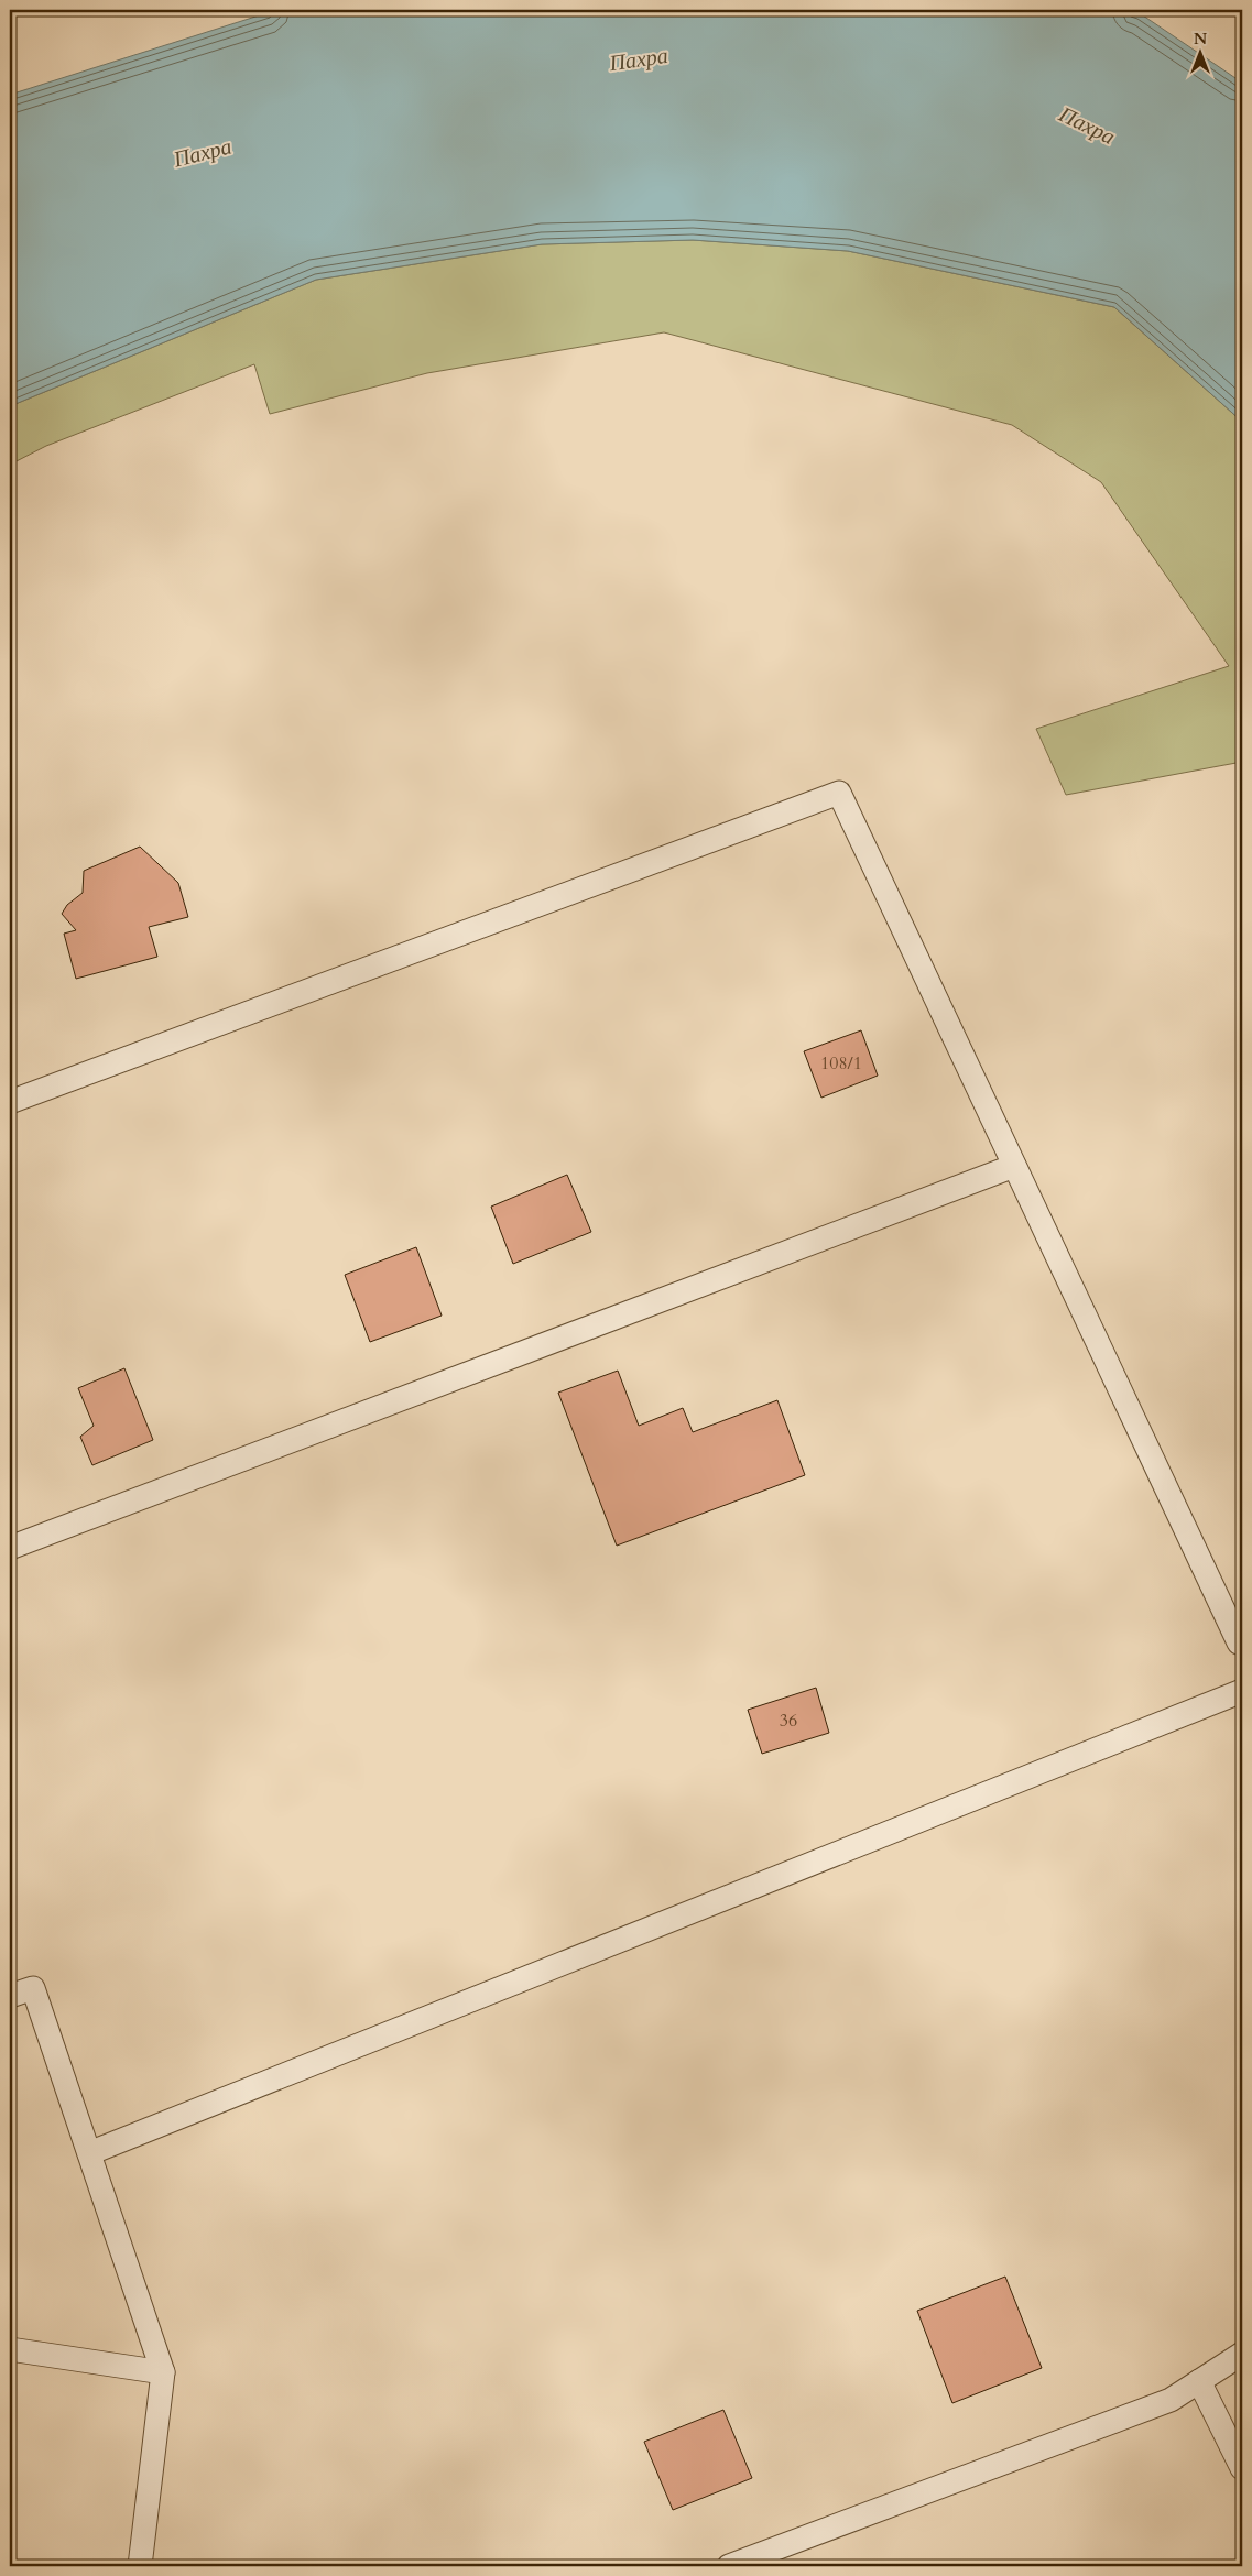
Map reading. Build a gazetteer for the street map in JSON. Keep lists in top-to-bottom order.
{
  "water": ["Пахра"],
  "house_numbers": ["108/1", "36"],
  "north": "top"
}
